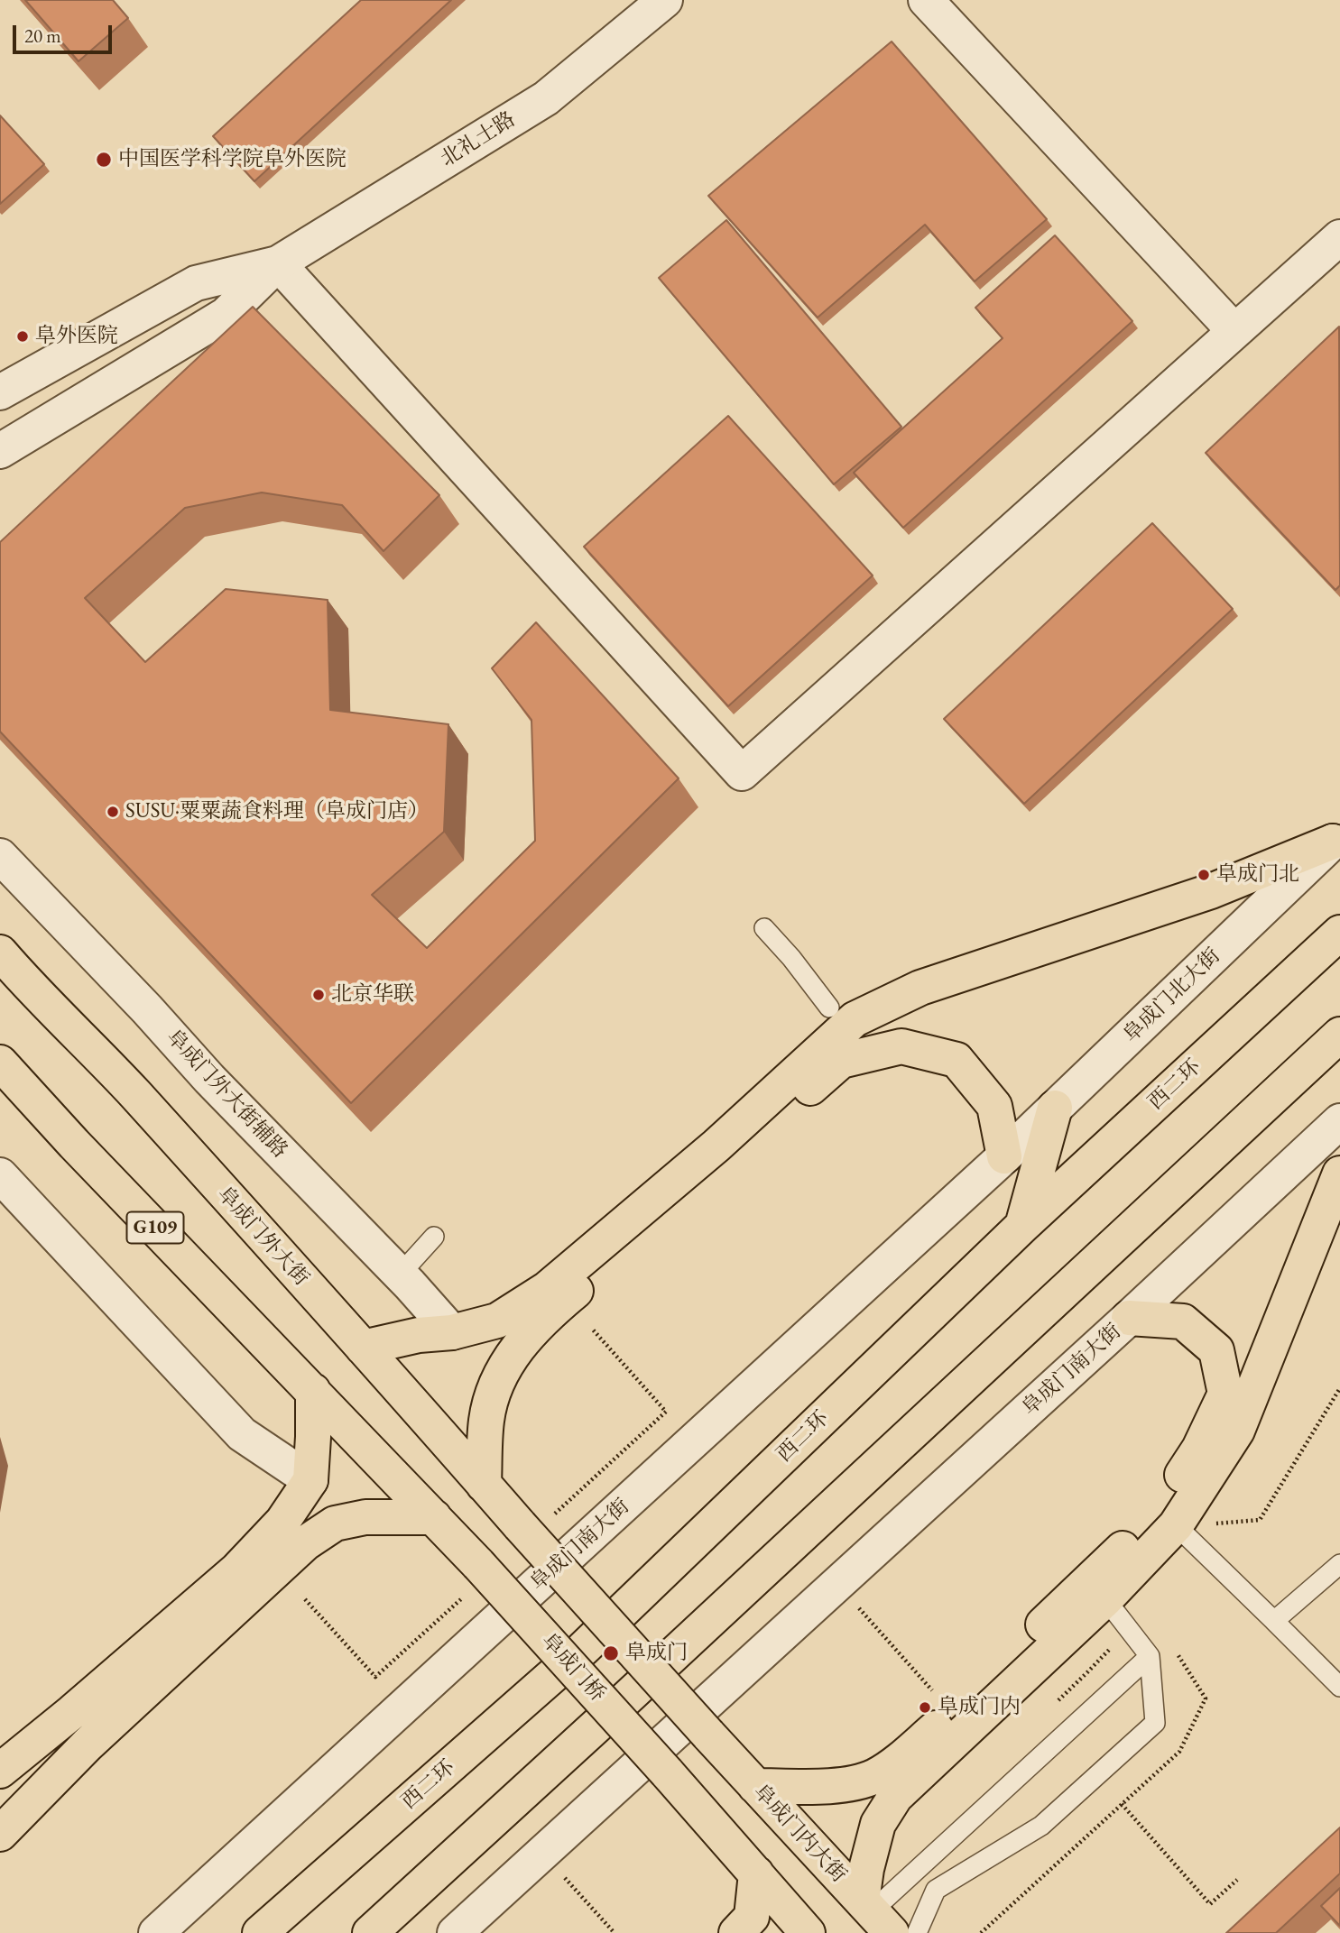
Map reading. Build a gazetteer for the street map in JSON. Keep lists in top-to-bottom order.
{
  "streets": {
    "main road": [
      "西二环",
      "G109",
      "阜成门外大街",
      "阜成门桥",
      "阜成门内大街"
    ],
    "street": [
      "北礼士路",
      "阜成门北大街",
      "阜成门外大街辅路",
      "阜成门南大街"
    ]
  },
  "crossings": [
    ["阜成门北大街", "阜成门南大街"],
    ["G109", "阜成门桥"],
    ["阜成门外大街", "阜成门内大街"]
  ],
  "places": [
    "中国医学科学院阜外医院",
    "阜外医院",
    "SUSU·粟粟蔬食料理（阜成门店）",
    "阜成门北",
    "北京华联",
    "阜成门",
    "阜成门内"
  ],
  "scale_bar": "20 m"
}
